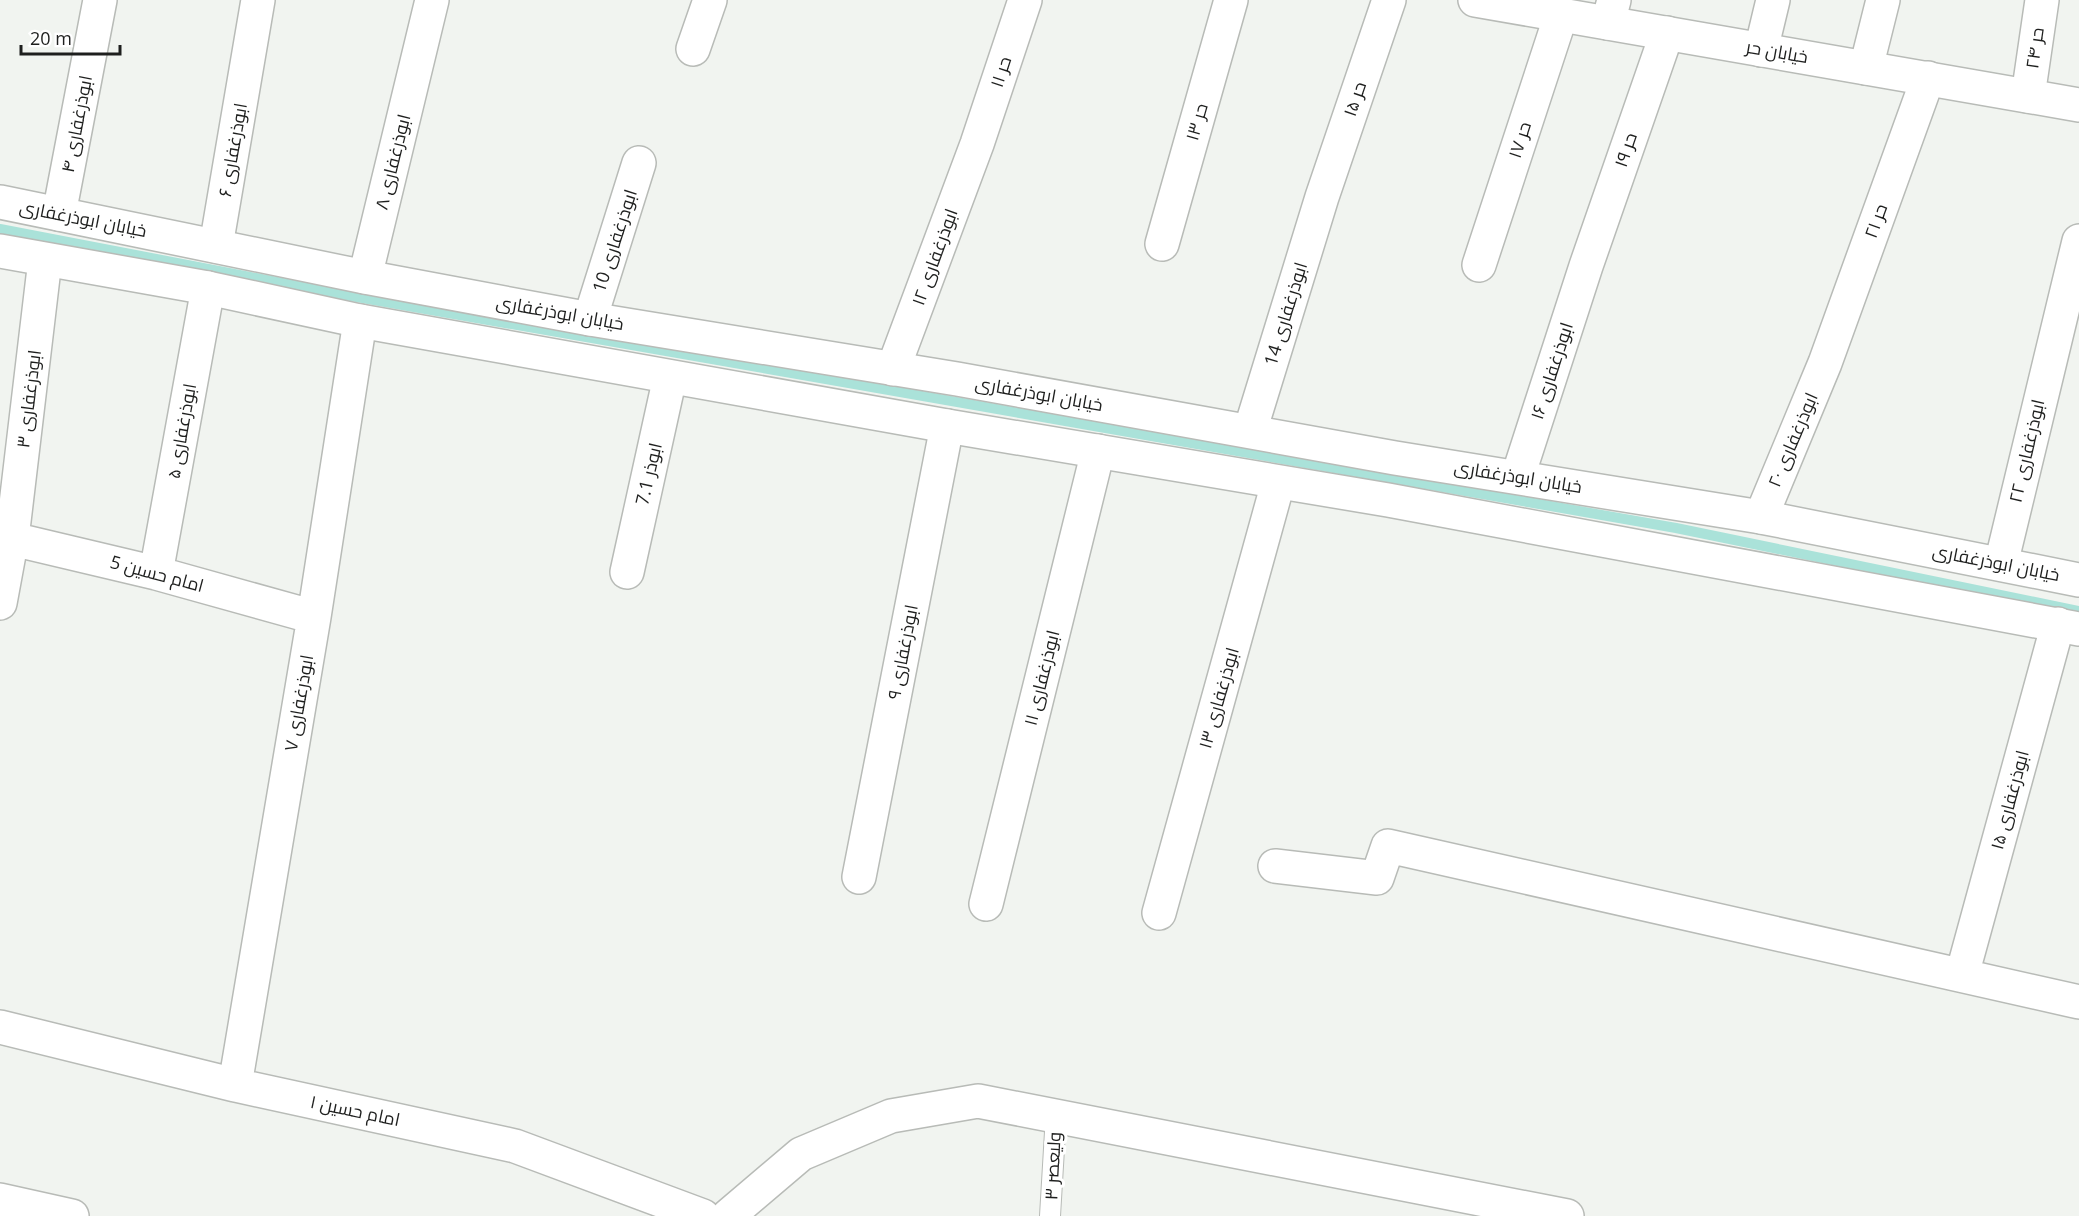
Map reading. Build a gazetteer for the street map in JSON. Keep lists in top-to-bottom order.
{
  "streets": {
    "street": [
      "حر ۲۴",
      "خیابان حر",
      "حر ۱۱",
      "حر ۱۵",
      "حر ۱۳",
      "ابوذرغفاری ۴",
      "حر ۱۷",
      "ابوذرغفاری ۶",
      "حر ۱۹",
      "ابوذرغفاری ۸",
      "خیابان ابوذرغفاری",
      "حر ۲۱",
      "ابوذرغفاری 10",
      "ابوذرغفاری ۱۲",
      "ابوذرغفاری 14",
      "ابوذرغفاری ۱۶",
      "ابوذرغفاری ۳",
      "ابوذرغفاری ۵",
      "ابوذرغفاری ۲۰",
      "ابوذرغفاری ۲۲",
      "ابوذر 7.1",
      "امام حسین 5",
      "ابوذرغفاری ۹",
      "ابوذرغفاری ۱۱",
      "ابوذرغفاری ۱۳",
      "ابوذرغفاری ۷",
      "ابوذرغفاری ۱۵",
      "امام حسین ۱"
    ],
    "lane": ["ولیعصر ۳"]
  },
  "crossings": [
    ["حر ۲۴", "خیابان حر"],
    ["خیابان حر", "حر ۱۷"],
    ["خیابان حر", "حر ۱۹"],
    ["خیابان حر", "حر ۲۱"],
    ["حر ۱۱", "ابوذرغفاری ۱۲"],
    ["حر ۱۵", "ابوذرغفاری 14"],
    ["ابوذرغفاری ۴", "خیابان ابوذرغفاری"],
    ["ابوذرغفاری ۶", "خیابان ابوذرغفاری"],
    ["حر ۱۹", "ابوذرغفاری ۱۶"],
    ["ابوذرغفاری ۸", "خیابان ابوذرغفاری"],
    ["خیابان ابوذرغفاری", "ابوذرغفاری 10"],
    ["خیابان ابوذرغفاری", "ابوذرغفاری ۱۲"],
    ["خیابان ابوذرغفاری", "ابوذرغفاری 14"],
    ["خیابان ابوذرغفاری", "ابوذرغفاری ۱۶"],
    ["خیابان ابوذرغفاری", "ابوذرغفاری ۲۰"],
    ["خیابان ابوذرغفاری", "ابوذرغفاری ۲۲"],
    ["حر ۲۱", "ابوذرغفاری ۲۰"],
    ["ابوذرغفاری ۳", "امام حسین 5"],
    ["ابوذرغفاری ۵", "امام حسین 5"],
    ["امام حسین 5", "ابوذرغفاری ۷"],
    ["ابوذرغفاری ۷", "امام حسین ۱"]
  ],
  "scale_bar": "20 m"
}
